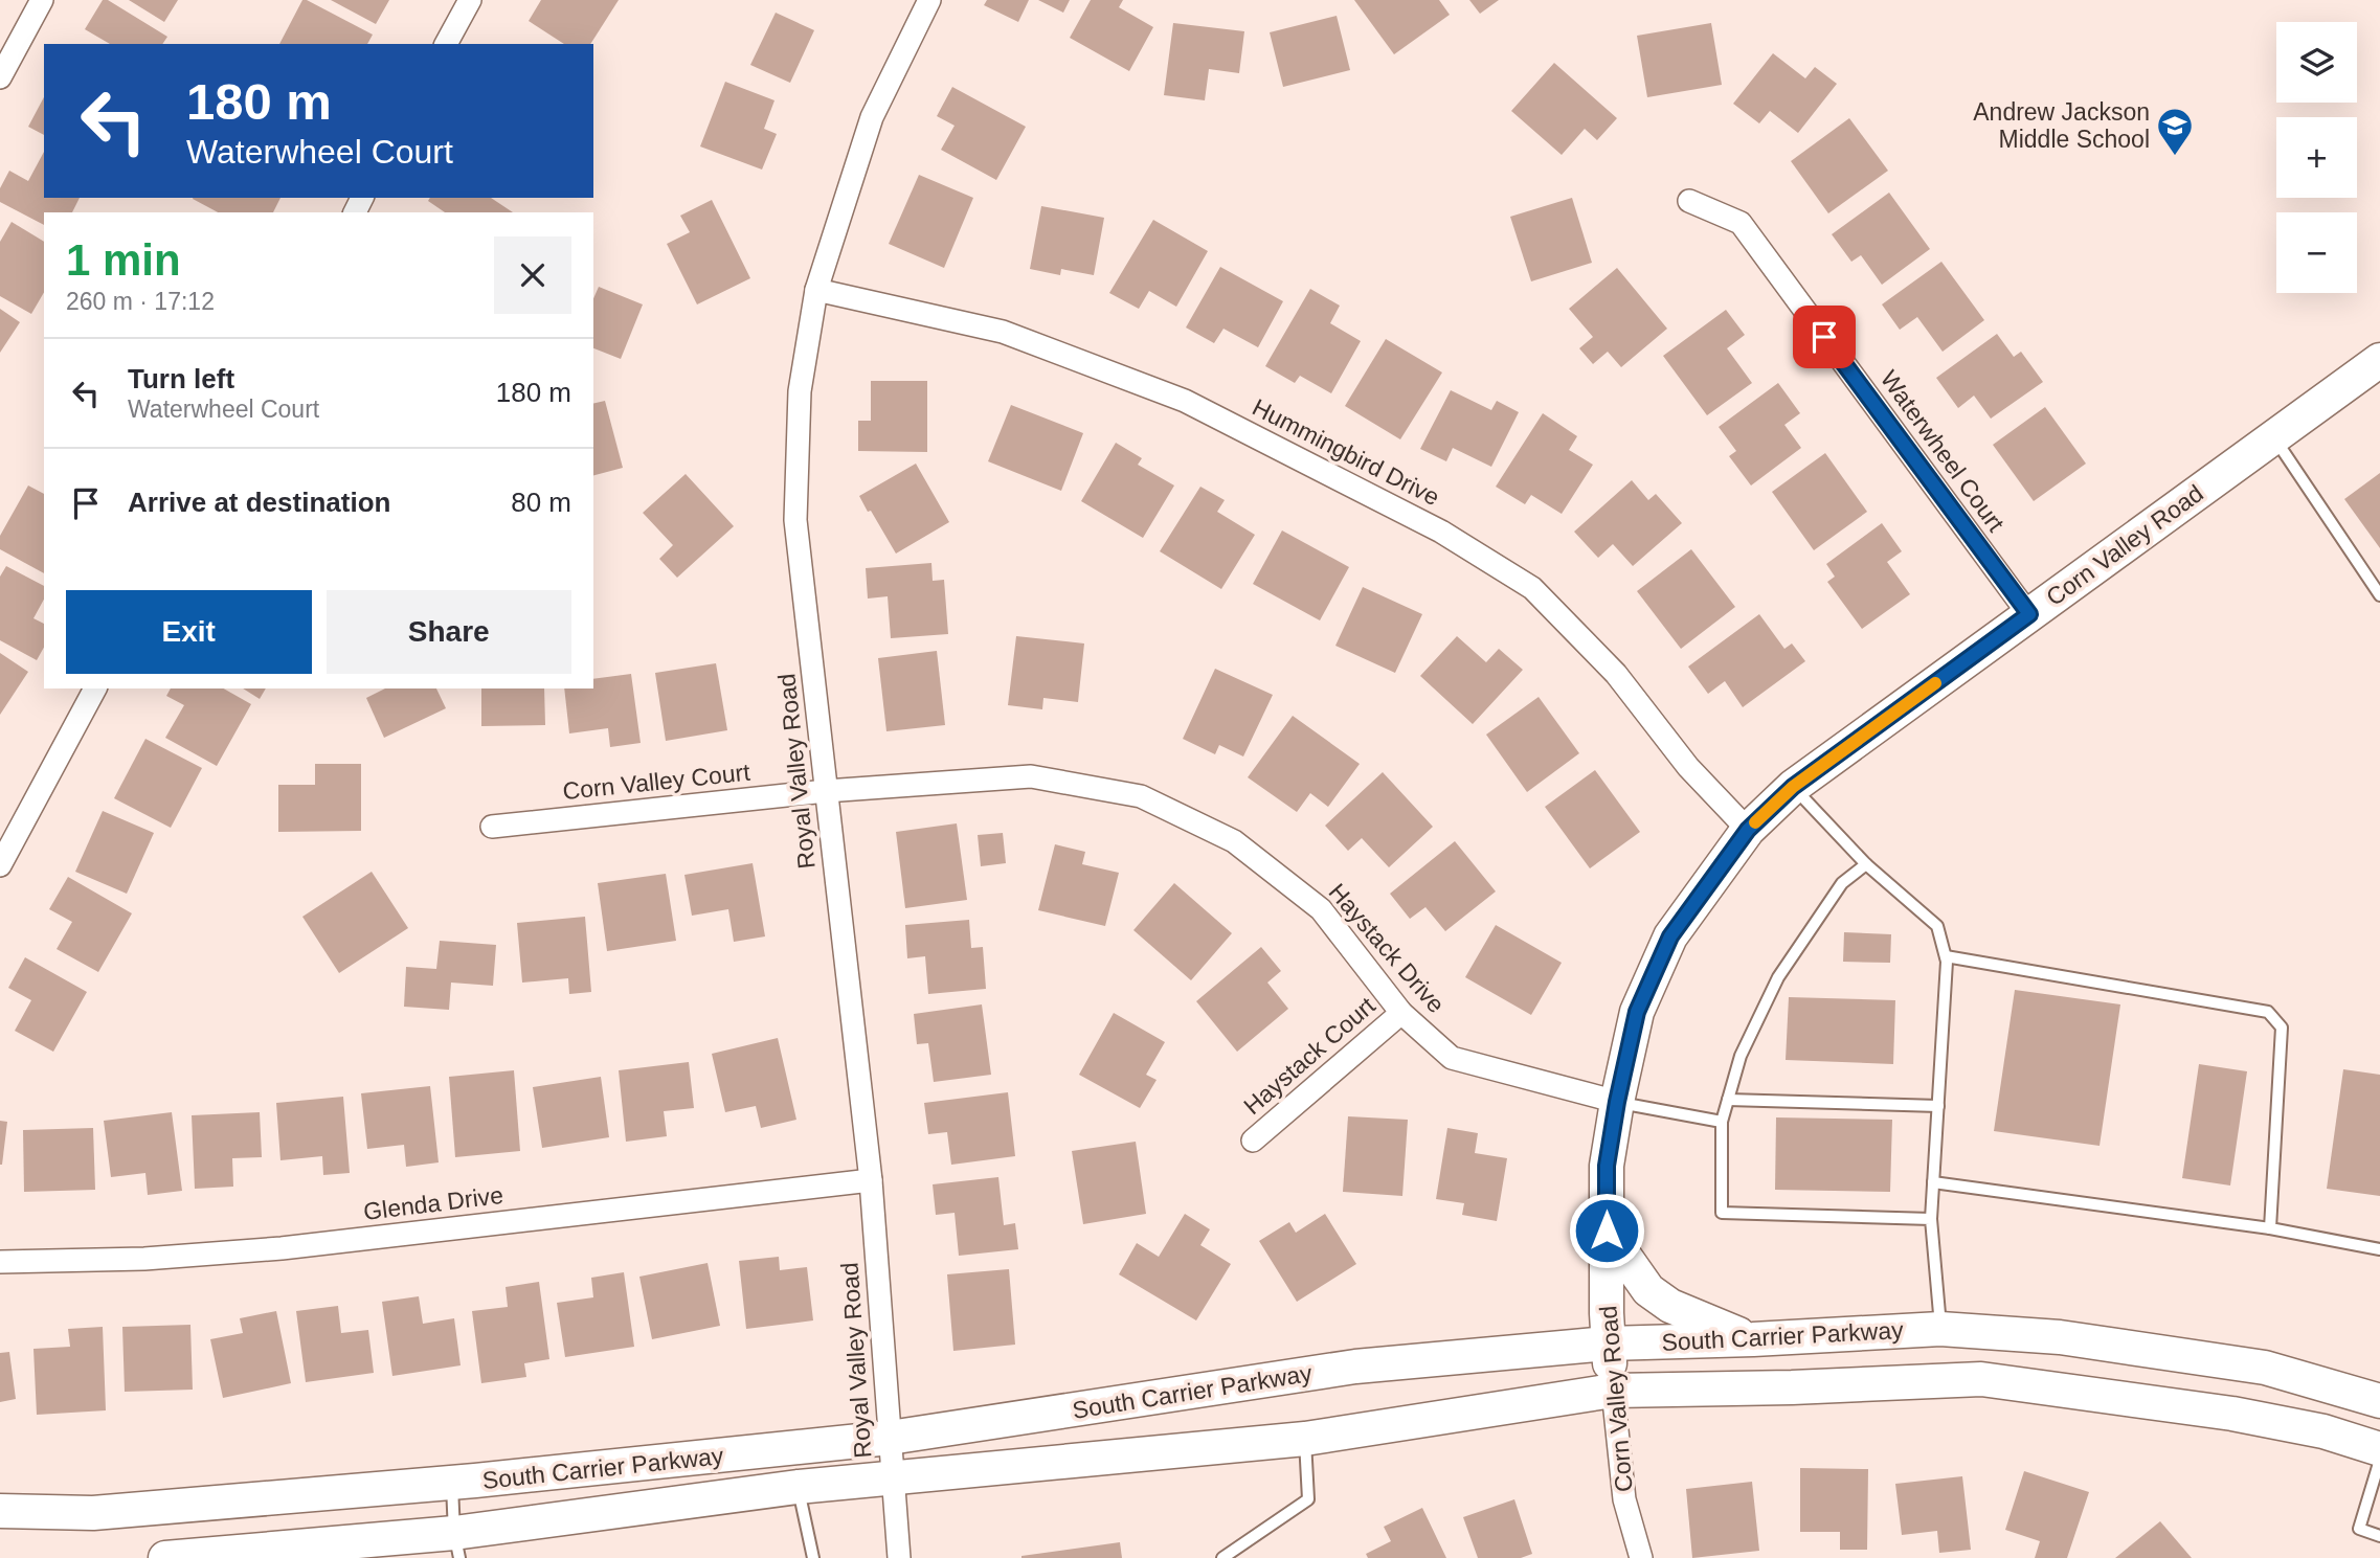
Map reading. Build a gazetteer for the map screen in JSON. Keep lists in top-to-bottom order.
{
  "streets": {
    "main road": ["Corn Valley Road", "South Carrier Parkway"],
    "street": [
      "Waterwheel Court",
      "Hummingbird Drive",
      "Royal Valley Road",
      "Corn Valley Court",
      "Haystack Drive",
      "Haystack Court",
      "Glenda Drive"
    ]
  },
  "crossings": [
    ["Waterwheel Court", "Corn Valley Road"],
    ["Hummingbird Drive", "Corn Valley Road"],
    ["Hummingbird Drive", "Royal Valley Road"],
    ["Corn Valley Road", "Haystack Drive"],
    ["Corn Valley Road", "South Carrier Parkway"],
    ["Royal Valley Road", "Corn Valley Court"],
    ["Royal Valley Road", "Haystack Drive"],
    ["Royal Valley Road", "Glenda Drive"],
    ["Royal Valley Road", "South Carrier Parkway"],
    ["Corn Valley Court", "Haystack Drive"],
    ["Haystack Drive", "Haystack Court"]
  ],
  "places": {
    "school or university": ["Andrew Jackson Middle School"]
  },
  "page": {
    "map_buttons": ["+", "−"],
    "turn": ["180 m", "Waterwheel Court"],
    "heading": ["1 min", "260 m · 17:12"],
    "list": [
      {
        "name": "Turn left",
        "note": "Waterwheel Court",
        "value": "180 m"
      },
      {
        "name": "Arrive at destination",
        "value": "80 m"
      }
    ],
    "buttons": ["Exit", "Share"]
  }
}
